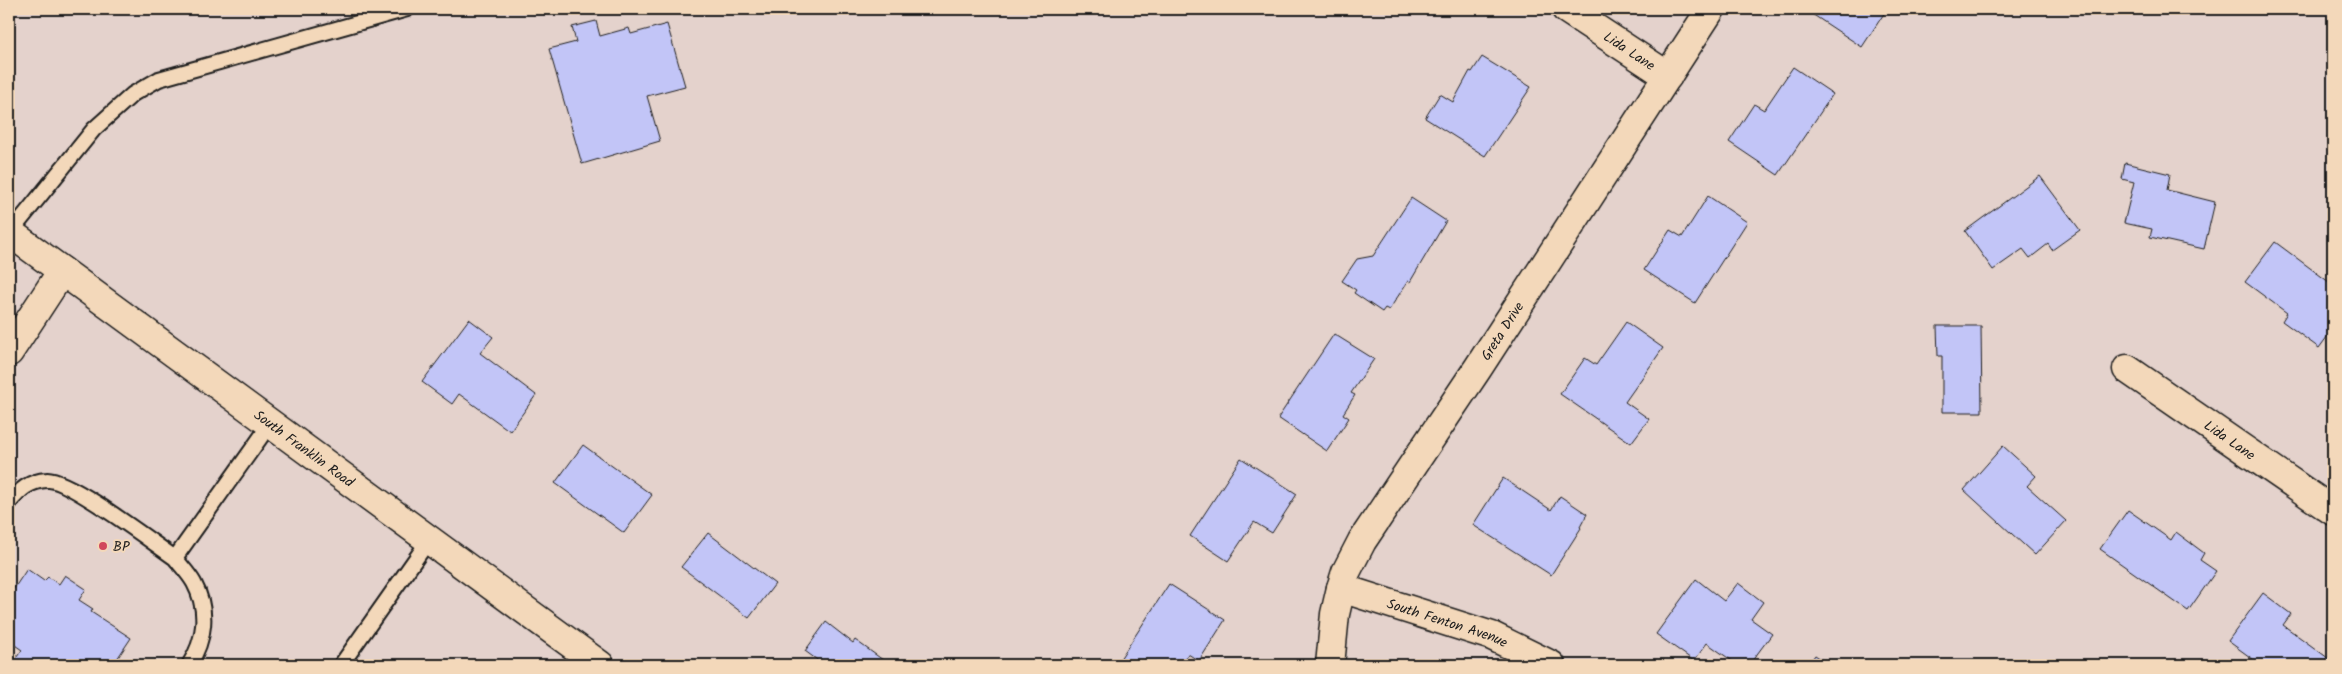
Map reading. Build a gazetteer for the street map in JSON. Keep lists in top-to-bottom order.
{
  "streets": {
    "street": [
      "Lida Lane",
      "Greta Drive",
      "South Franklin Road",
      "South Fenton Avenue"
    ]
  },
  "crossings": [
    ["Lida Lane", "Greta Drive"],
    ["Greta Drive", "South Fenton Avenue"]
  ],
  "places": ["BP"]
}
